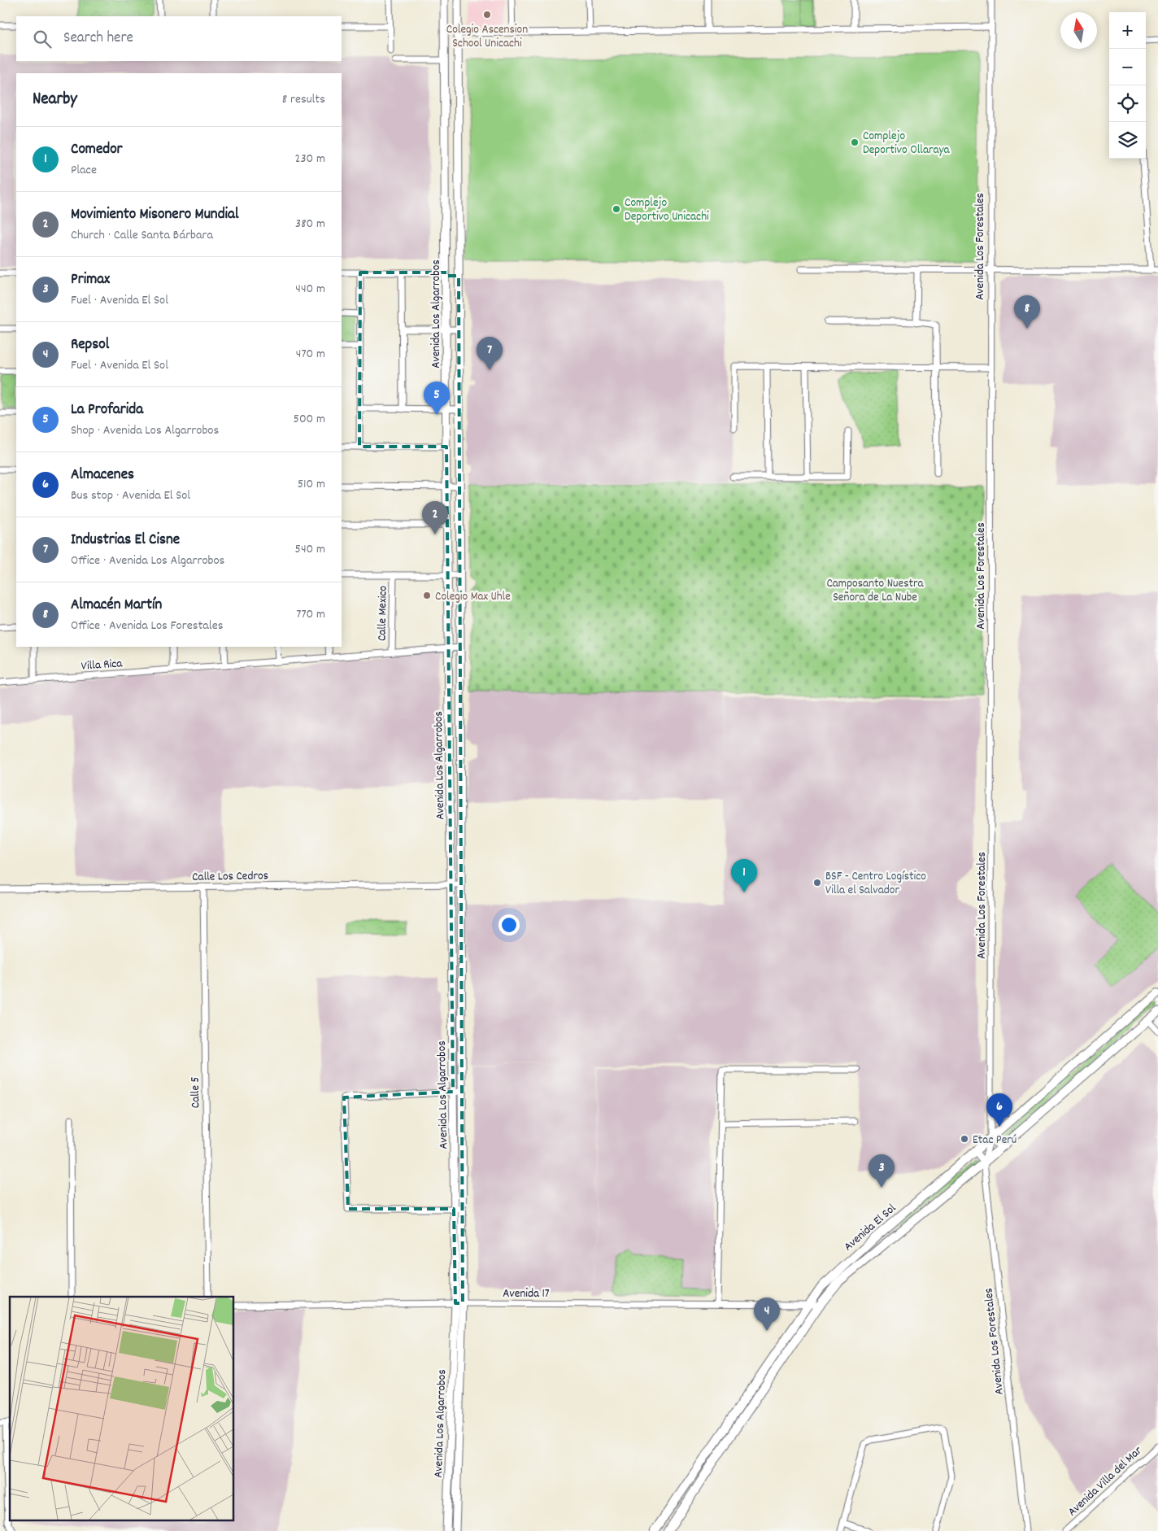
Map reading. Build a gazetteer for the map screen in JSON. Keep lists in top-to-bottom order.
{
  "streets": {
    "main road": ["Avenida El Sol"],
    "street": [
      "Avenida Los Forestales",
      "Avenida Los Algarrobos",
      "Calle Mexico",
      "Villa Rica",
      "Calle Los Cedros",
      "Calle 5",
      "Avenida 17",
      "Avenida Villa del Mar"
    ]
  },
  "crossings": [
    ["Avenida Los Forestales", "Avenida El Sol"],
    ["Avenida Los Algarrobos", "Villa Rica"],
    ["Avenida Los Algarrobos", "Calle Los Cedros"],
    ["Avenida Los Algarrobos", "Avenida 17"],
    ["Calle Mexico", "Villa Rica"],
    ["Calle Los Cedros", "Calle 5"],
    ["Avenida El Sol", "Avenida 17"]
  ],
  "parks": ["Camposanto Nuestra Señora de La Nube"],
  "places": [
    "Colegio Ascension School Unicachi",
    "Complejo Deportivo Ollaraya",
    "Complejo Deportivo Unicachi",
    "Colegio Max Uhle",
    "BSF - Centro Logístico Villa el Salvador",
    "Etac Perú"
  ],
  "north": "top",
  "page": {
    "map_buttons": ["+", "−"],
    "search": "Search here",
    "heading": ["Nearby", "8 results"],
    "list": [
      {
        "mark": "1",
        "name": "Comedor",
        "note": "Place",
        "value": "230 m"
      },
      {
        "mark": "2",
        "name": "Movimiento Misonero Mundial",
        "note": "Church · Calle Santa Bárbara",
        "value": "380 m"
      },
      {
        "mark": "3",
        "name": "Primax",
        "note": "Fuel · Avenida El Sol",
        "value": "440 m"
      },
      {
        "mark": "4",
        "name": "Repsol",
        "note": "Fuel · Avenida El Sol",
        "value": "470 m"
      },
      {
        "mark": "5",
        "name": "La Profarida",
        "note": "Shop · Avenida Los Algarrobos",
        "value": "500 m"
      },
      {
        "mark": "6",
        "name": "Almacenes",
        "note": "Bus stop · Avenida El Sol",
        "value": "510 m"
      },
      {
        "mark": "7",
        "name": "Industrias El Cisne",
        "note": "Office · Avenida Los Algarrobos",
        "value": "540 m"
      },
      {
        "mark": "8",
        "name": "Almacén Martín",
        "note": "Office · Avenida Los Forestales",
        "value": "770 m"
      }
    ],
    "pins": [
      "8",
      "7",
      "5",
      "2",
      "1",
      "6",
      "3",
      "4"
    ]
  }
}
